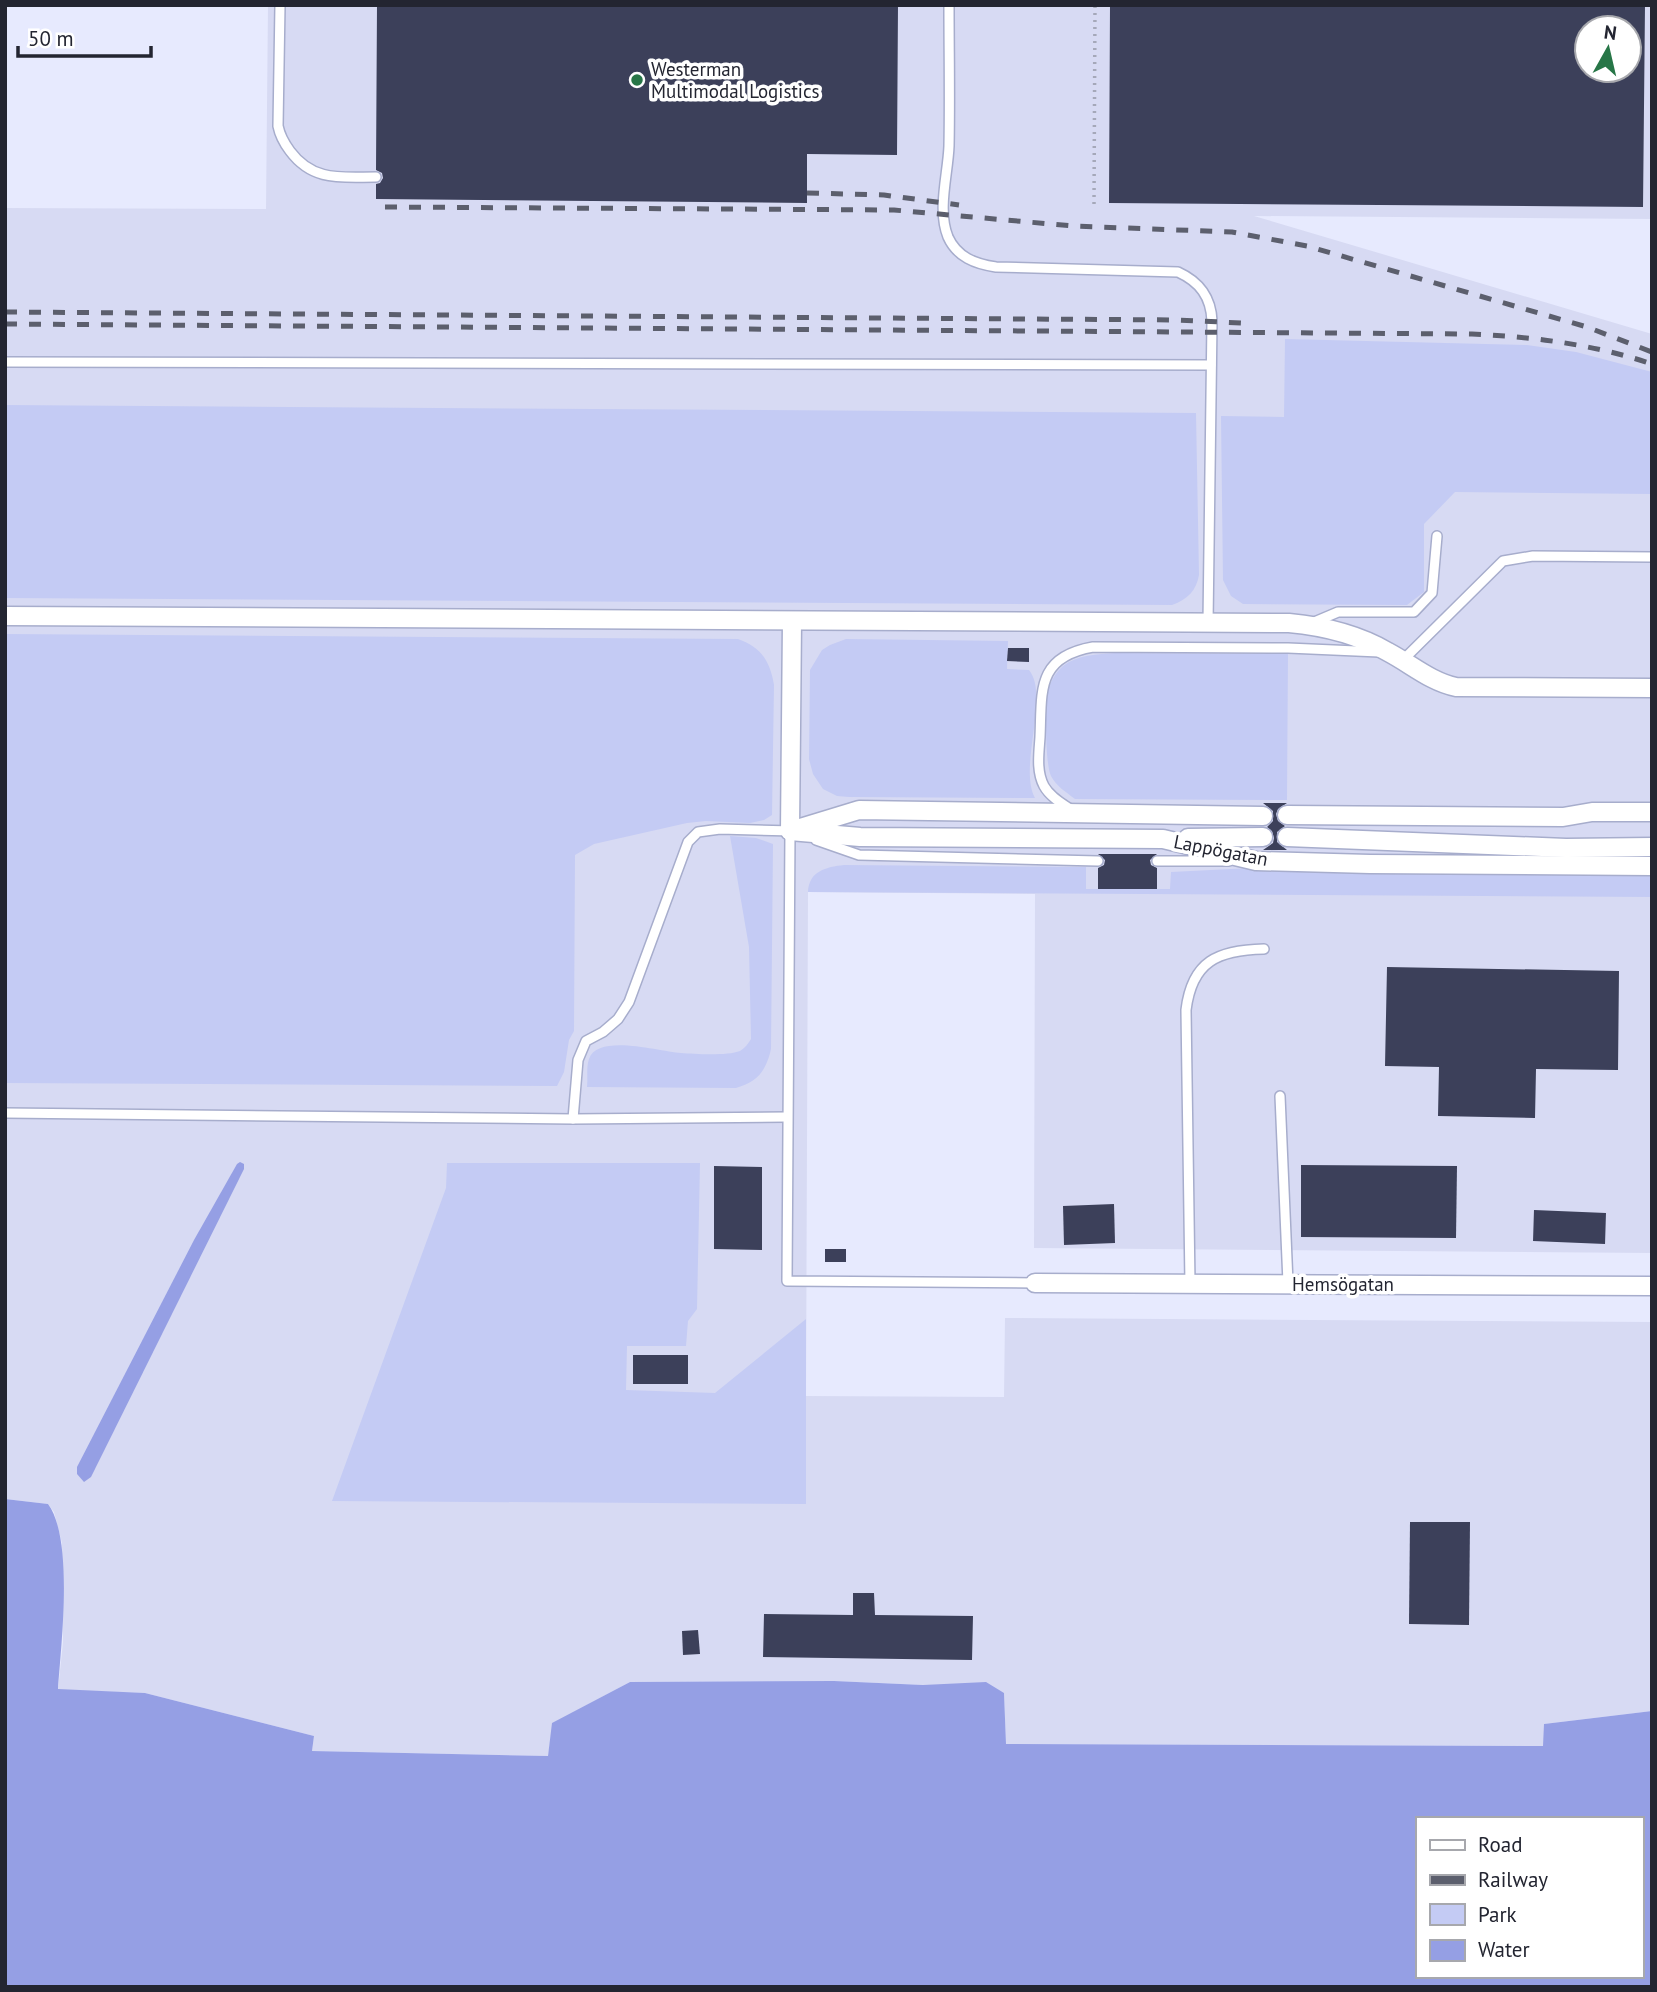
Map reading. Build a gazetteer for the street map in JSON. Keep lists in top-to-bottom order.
{
  "streets": {
    "street": ["Lappögatan", "Hemsögatan"]
  },
  "places": ["Westerman Multimodal Logistics"],
  "legend": [
    "Road",
    "Railway",
    "Park",
    "Water"
  ],
  "scale_bar": "50 m",
  "north": "top"
}
